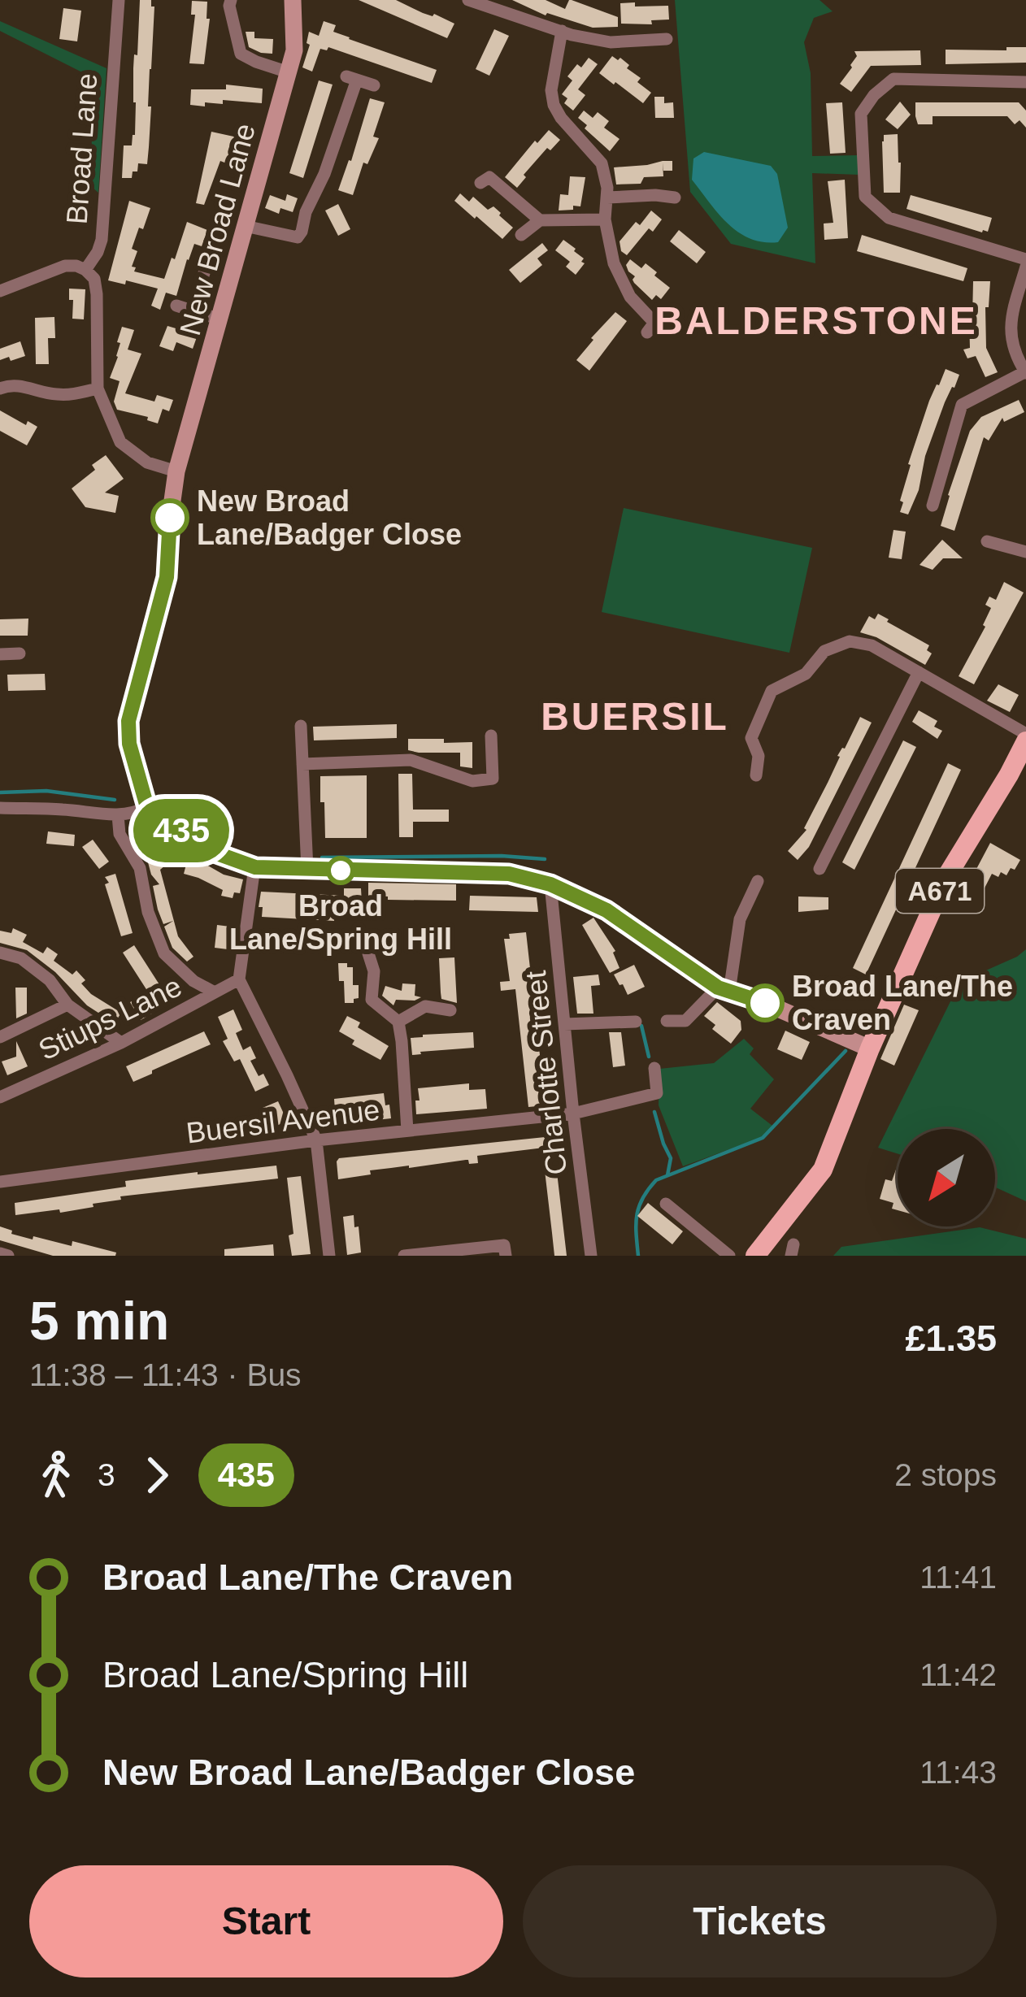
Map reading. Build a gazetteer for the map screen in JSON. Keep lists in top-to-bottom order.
{
  "streets": {
    "main road": ["New Broad Lane", "A671"],
    "street": [
      "Broad Lane",
      "Stiups Lane",
      "Charlotte Street",
      "Buersil Avenue"
    ]
  },
  "crossings": [
    ["Charlotte Street", "Buersil Avenue"]
  ],
  "districts": ["BALDERSTONE", "BUERSIL"],
  "places": ["New Broad Lane/Badger Close", "Broad Lane/Spring Hill", "Broad Lane/The Craven"],
  "lines": ["bus line 435"],
  "north": "bottom left",
  "page": {
    "on_map": "435",
    "heading": ["5 min", "11:38 – 11:43 · Bus", "£1.35"],
    "legs": ["3", "435", "2 stops"],
    "list": [
      {
        "name": "Broad Lane/The Craven",
        "value": "11:41"
      },
      {
        "name": "Broad Lane/Spring Hill",
        "value": "11:42"
      },
      {
        "name": "New Broad Lane/Badger Close",
        "value": "11:43"
      }
    ],
    "buttons": ["Start", "Tickets"]
  }
}
